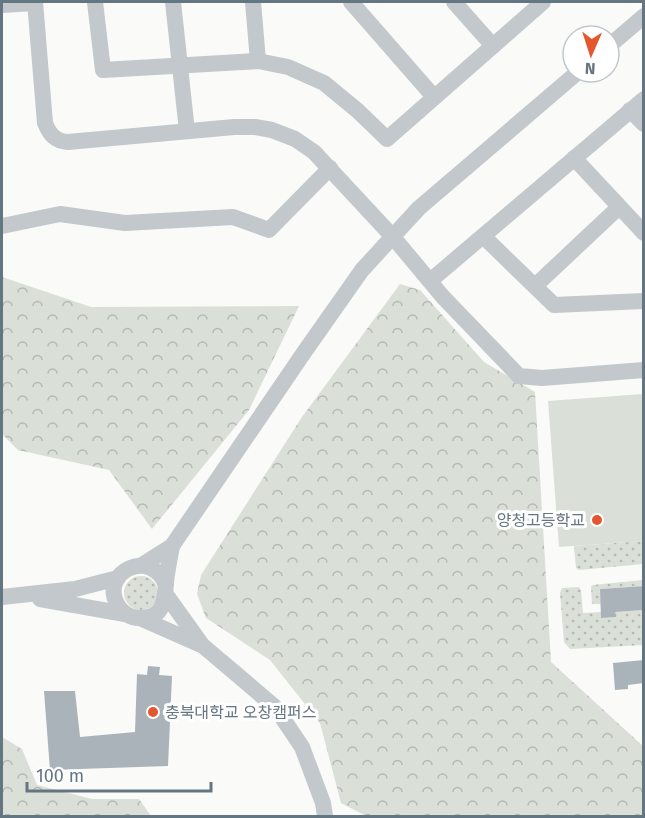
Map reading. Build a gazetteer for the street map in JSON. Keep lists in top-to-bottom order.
{
  "places": ["양청고등학교", "충북대학교 오창캠퍼스"],
  "scale_bar": "100 m",
  "north": "bottom"
}
